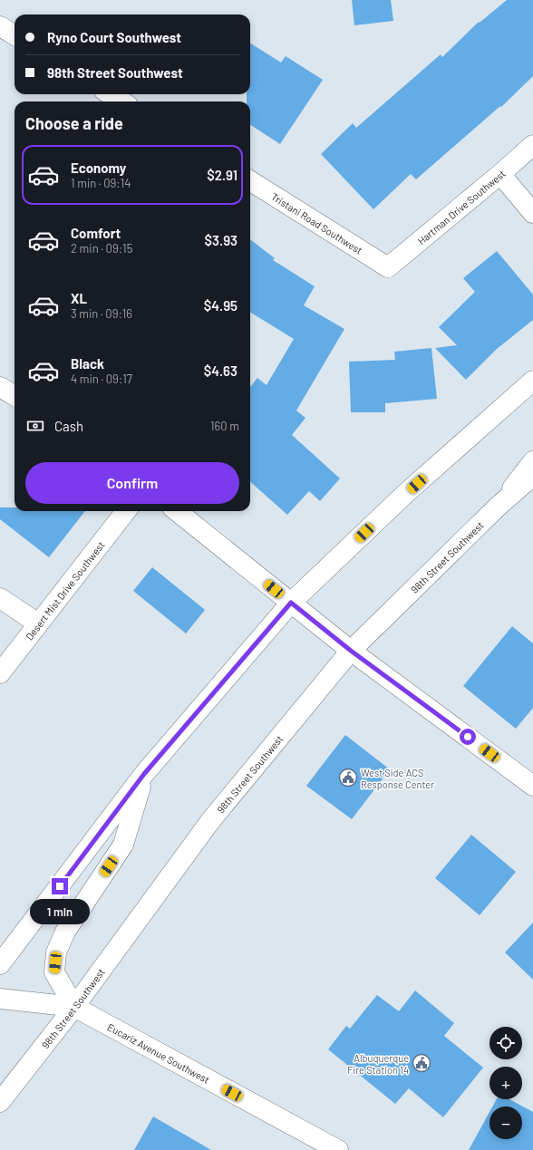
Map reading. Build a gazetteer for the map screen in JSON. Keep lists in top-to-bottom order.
{
  "streets": {
    "main road": [
      "Hartman Drive Southwest",
      "Tristani Road Southwest",
      "98th Street Southwest",
      "Desert Mist Drive Southwest",
      "Eucariz Avenue Southwest"
    ]
  },
  "crossings": [
    ["Hartman Drive Southwest", "Tristani Road Southwest"],
    ["98th Street Southwest", "Eucariz Avenue Southwest"]
  ],
  "places": {
    "public building": ["West Side ACS Response Center", "Albuquerque Fire Station 14"]
  },
  "page": {
    "banner": ["Ryno Court Southwest", "98th Street Southwest"],
    "heading": "Choose a ride",
    "list": [
      {
        "name": "Economy",
        "note": "1 min · 09:14",
        "value": "$2.91"
      },
      {
        "name": "Comfort",
        "note": "2 min · 09:15",
        "value": "$3.93"
      },
      {
        "name": "XL",
        "note": "3 min · 09:16",
        "value": "$4.95"
      },
      {
        "name": "Black",
        "note": "4 min · 09:17",
        "value": "$4.63"
      }
    ],
    "pay": ["Cash", "160 m"],
    "buttons": "Confirm",
    "bubble": "1 min",
    "map_buttons": ["+", "−"]
  }
}
